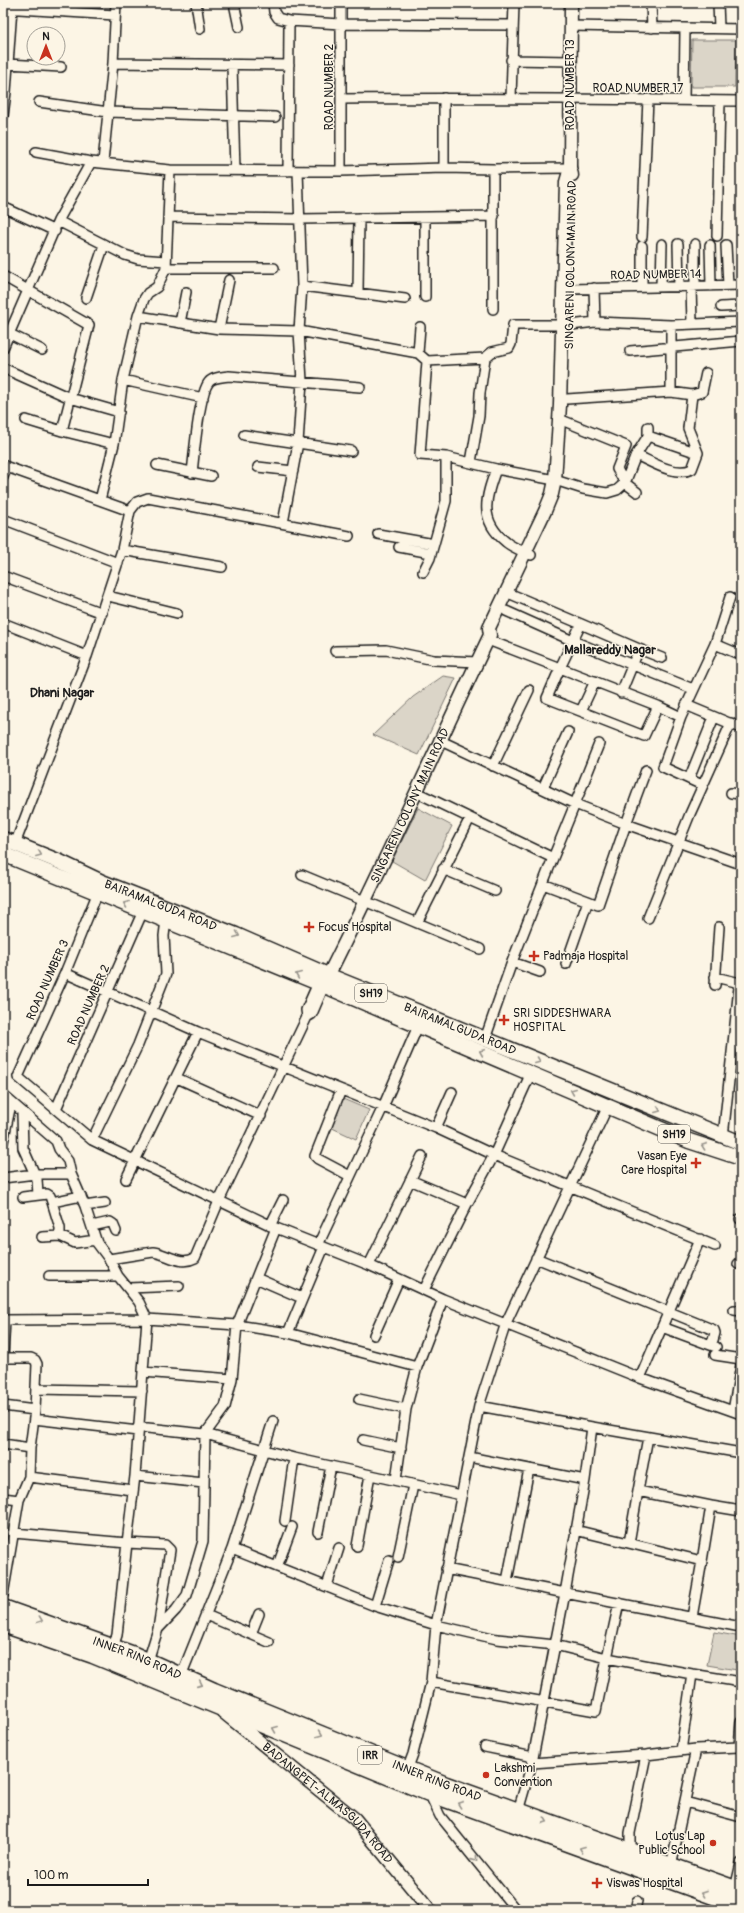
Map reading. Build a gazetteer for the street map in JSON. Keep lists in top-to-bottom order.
{
  "streets": {
    "highway": ["INNER RING ROAD", "IRR"],
    "main road": ["BAIRAMALGUDA ROAD", "SH19"],
    "street": [
      "ROAD NUMBER 13",
      "ROAD NUMBER 2",
      "ROAD NUMBER 17",
      "SINGARENI COLONY MAIN ROAD",
      "ROAD NUMBER 14",
      "ROAD NUMBER 3",
      "BADANGPET-ALMASGUDA ROAD"
    ]
  },
  "crossings": [
    ["ROAD NUMBER 13", "ROAD NUMBER 17"],
    ["ROAD NUMBER 13", "SINGARENI COLONY MAIN ROAD"],
    ["ROAD NUMBER 2", "ROAD NUMBER 17"],
    ["ROAD NUMBER 2", "BAIRAMALGUDA ROAD"],
    ["ROAD NUMBER 2", "ROAD NUMBER 3"],
    ["SINGARENI COLONY MAIN ROAD", "ROAD NUMBER 14"],
    ["SINGARENI COLONY MAIN ROAD", "BAIRAMALGUDA ROAD"],
    ["BAIRAMALGUDA ROAD", "ROAD NUMBER 3"],
    ["INNER RING ROAD", "BADANGPET-ALMASGUDA ROAD"]
  ],
  "districts": ["Mallareddy Nagar", "Dhani Nagar"],
  "places": {
    "health": [
      "Focus Hospital",
      "Padmaja Hospital",
      "SRI SIDDESHWARA HOSPITAL",
      "Vasan Eye Care Hospital",
      "Viswas Hospital"
    ],
    "other": ["Lakshmi Convention", "Lotus Lap Public School"]
  },
  "scale_bar": "100 m",
  "north": "top"
}
